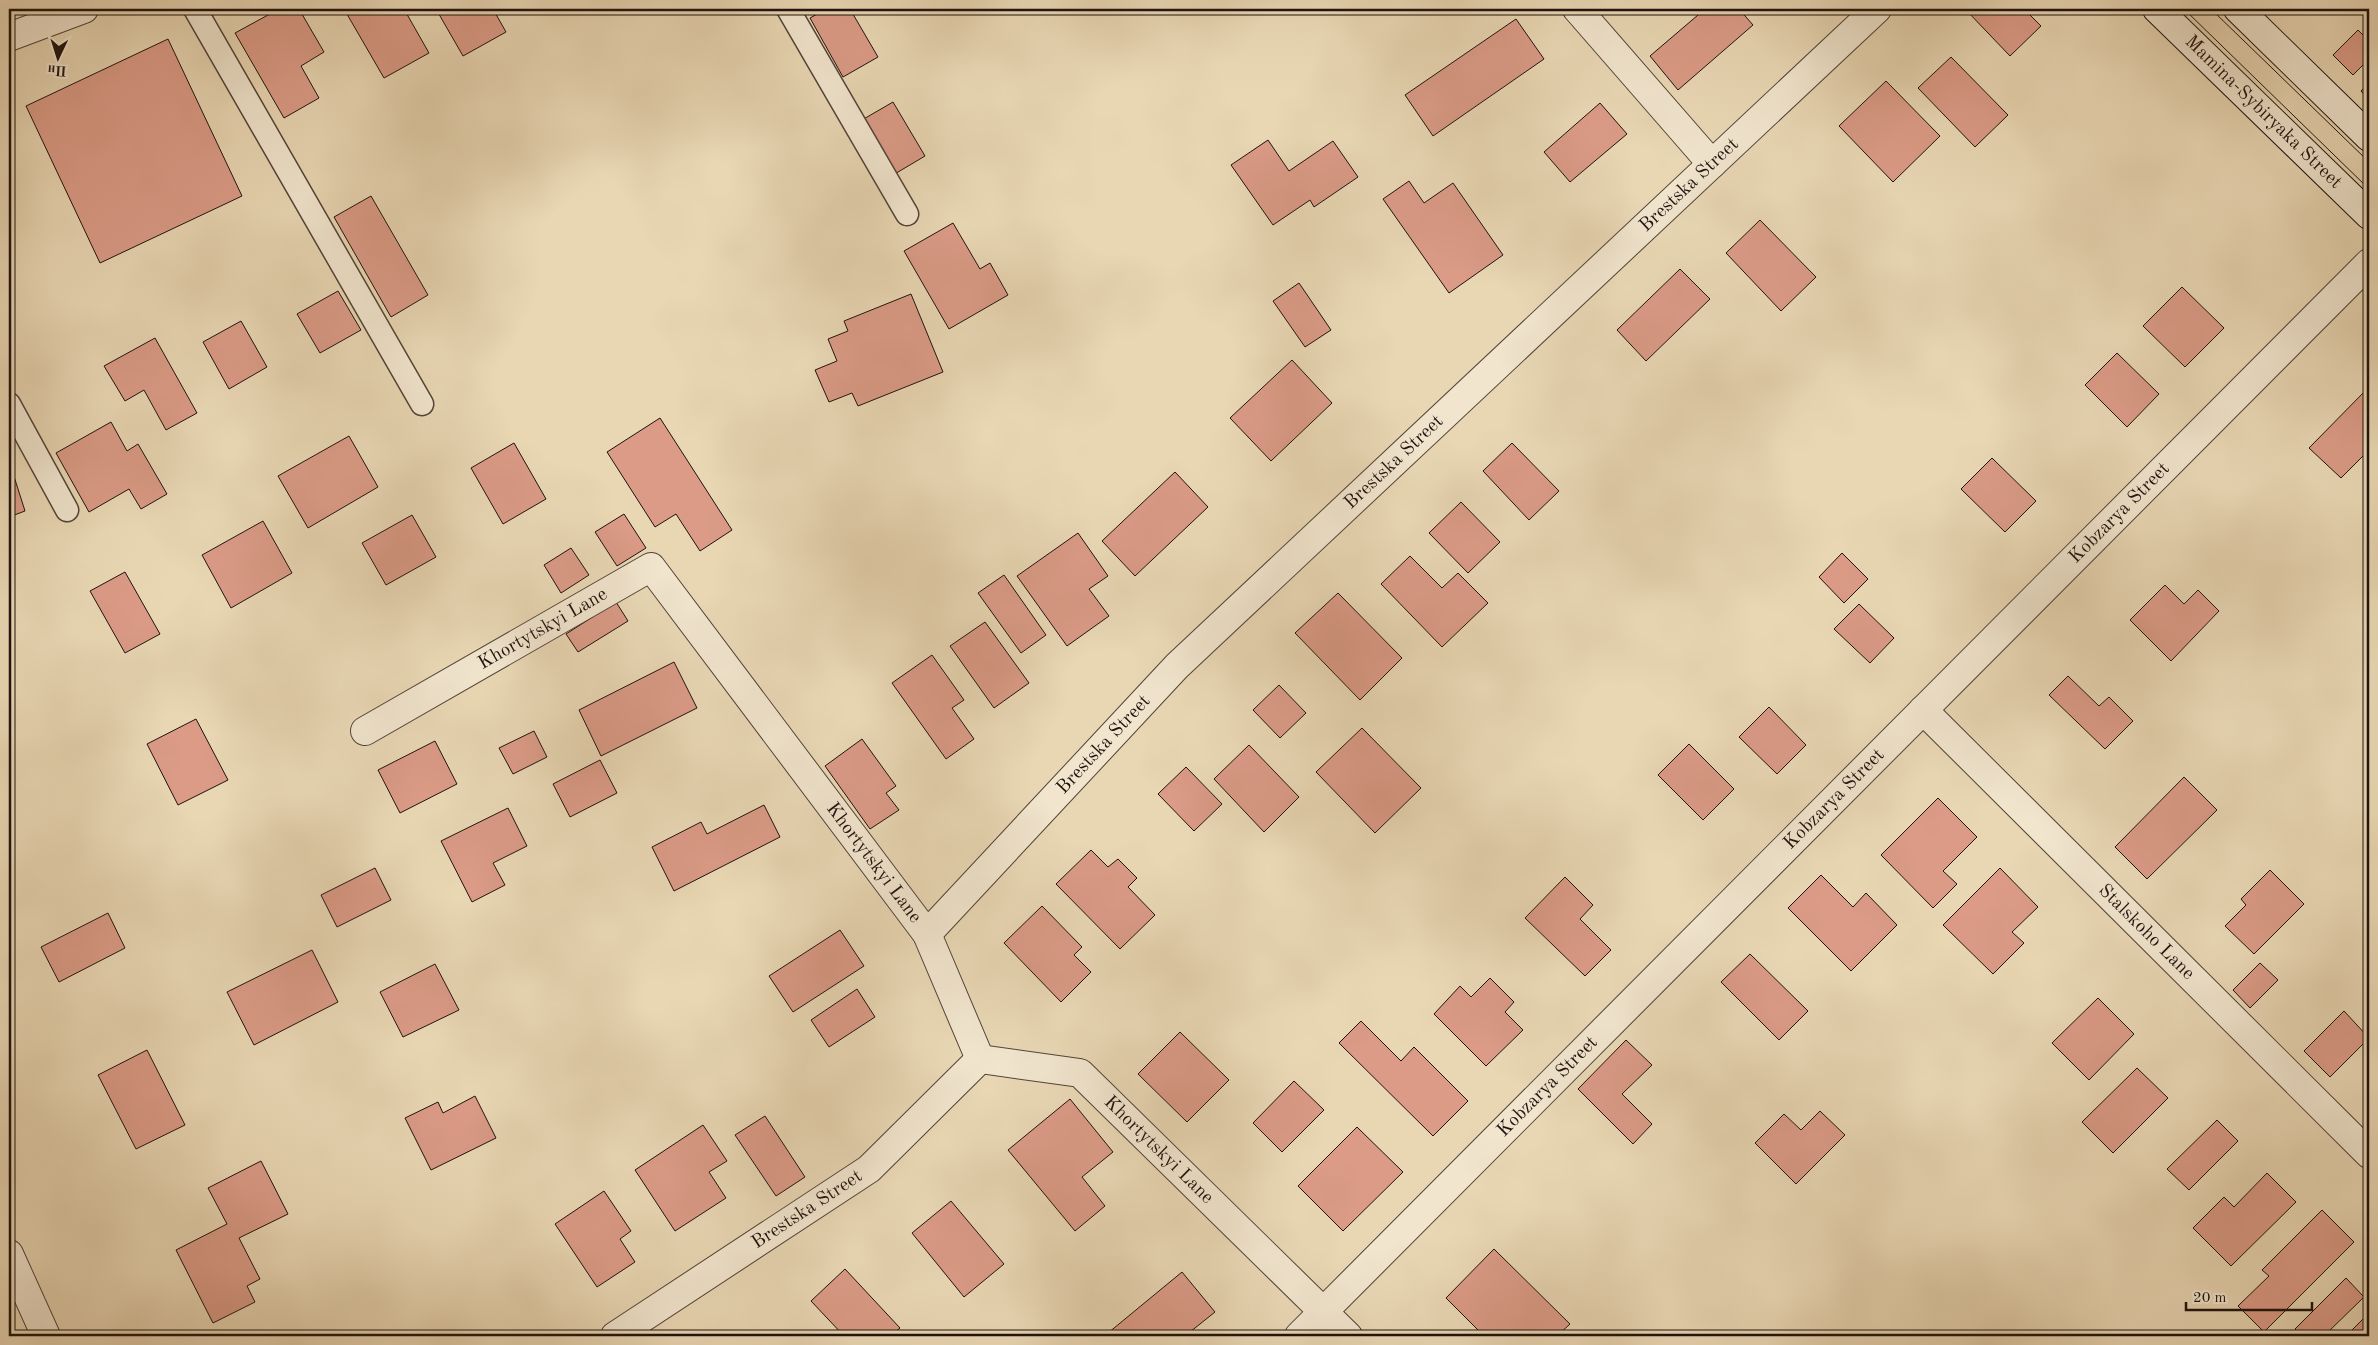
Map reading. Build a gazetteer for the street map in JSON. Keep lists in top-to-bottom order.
{
  "streets": {
    "street": [
      "Mamina-Sybiryaka Street",
      "Brestska Street",
      "Kobzarya Street",
      "Khortytskyi Lane",
      "Stalskoho Lane"
    ]
  },
  "crossings": [
    ["Brestska Street", "Khortytskyi Lane"],
    ["Kobzarya Street", "Khortytskyi Lane"],
    ["Kobzarya Street", "Stalskoho Lane"]
  ],
  "scale_bar": "20 m",
  "north": "bottom"
}
